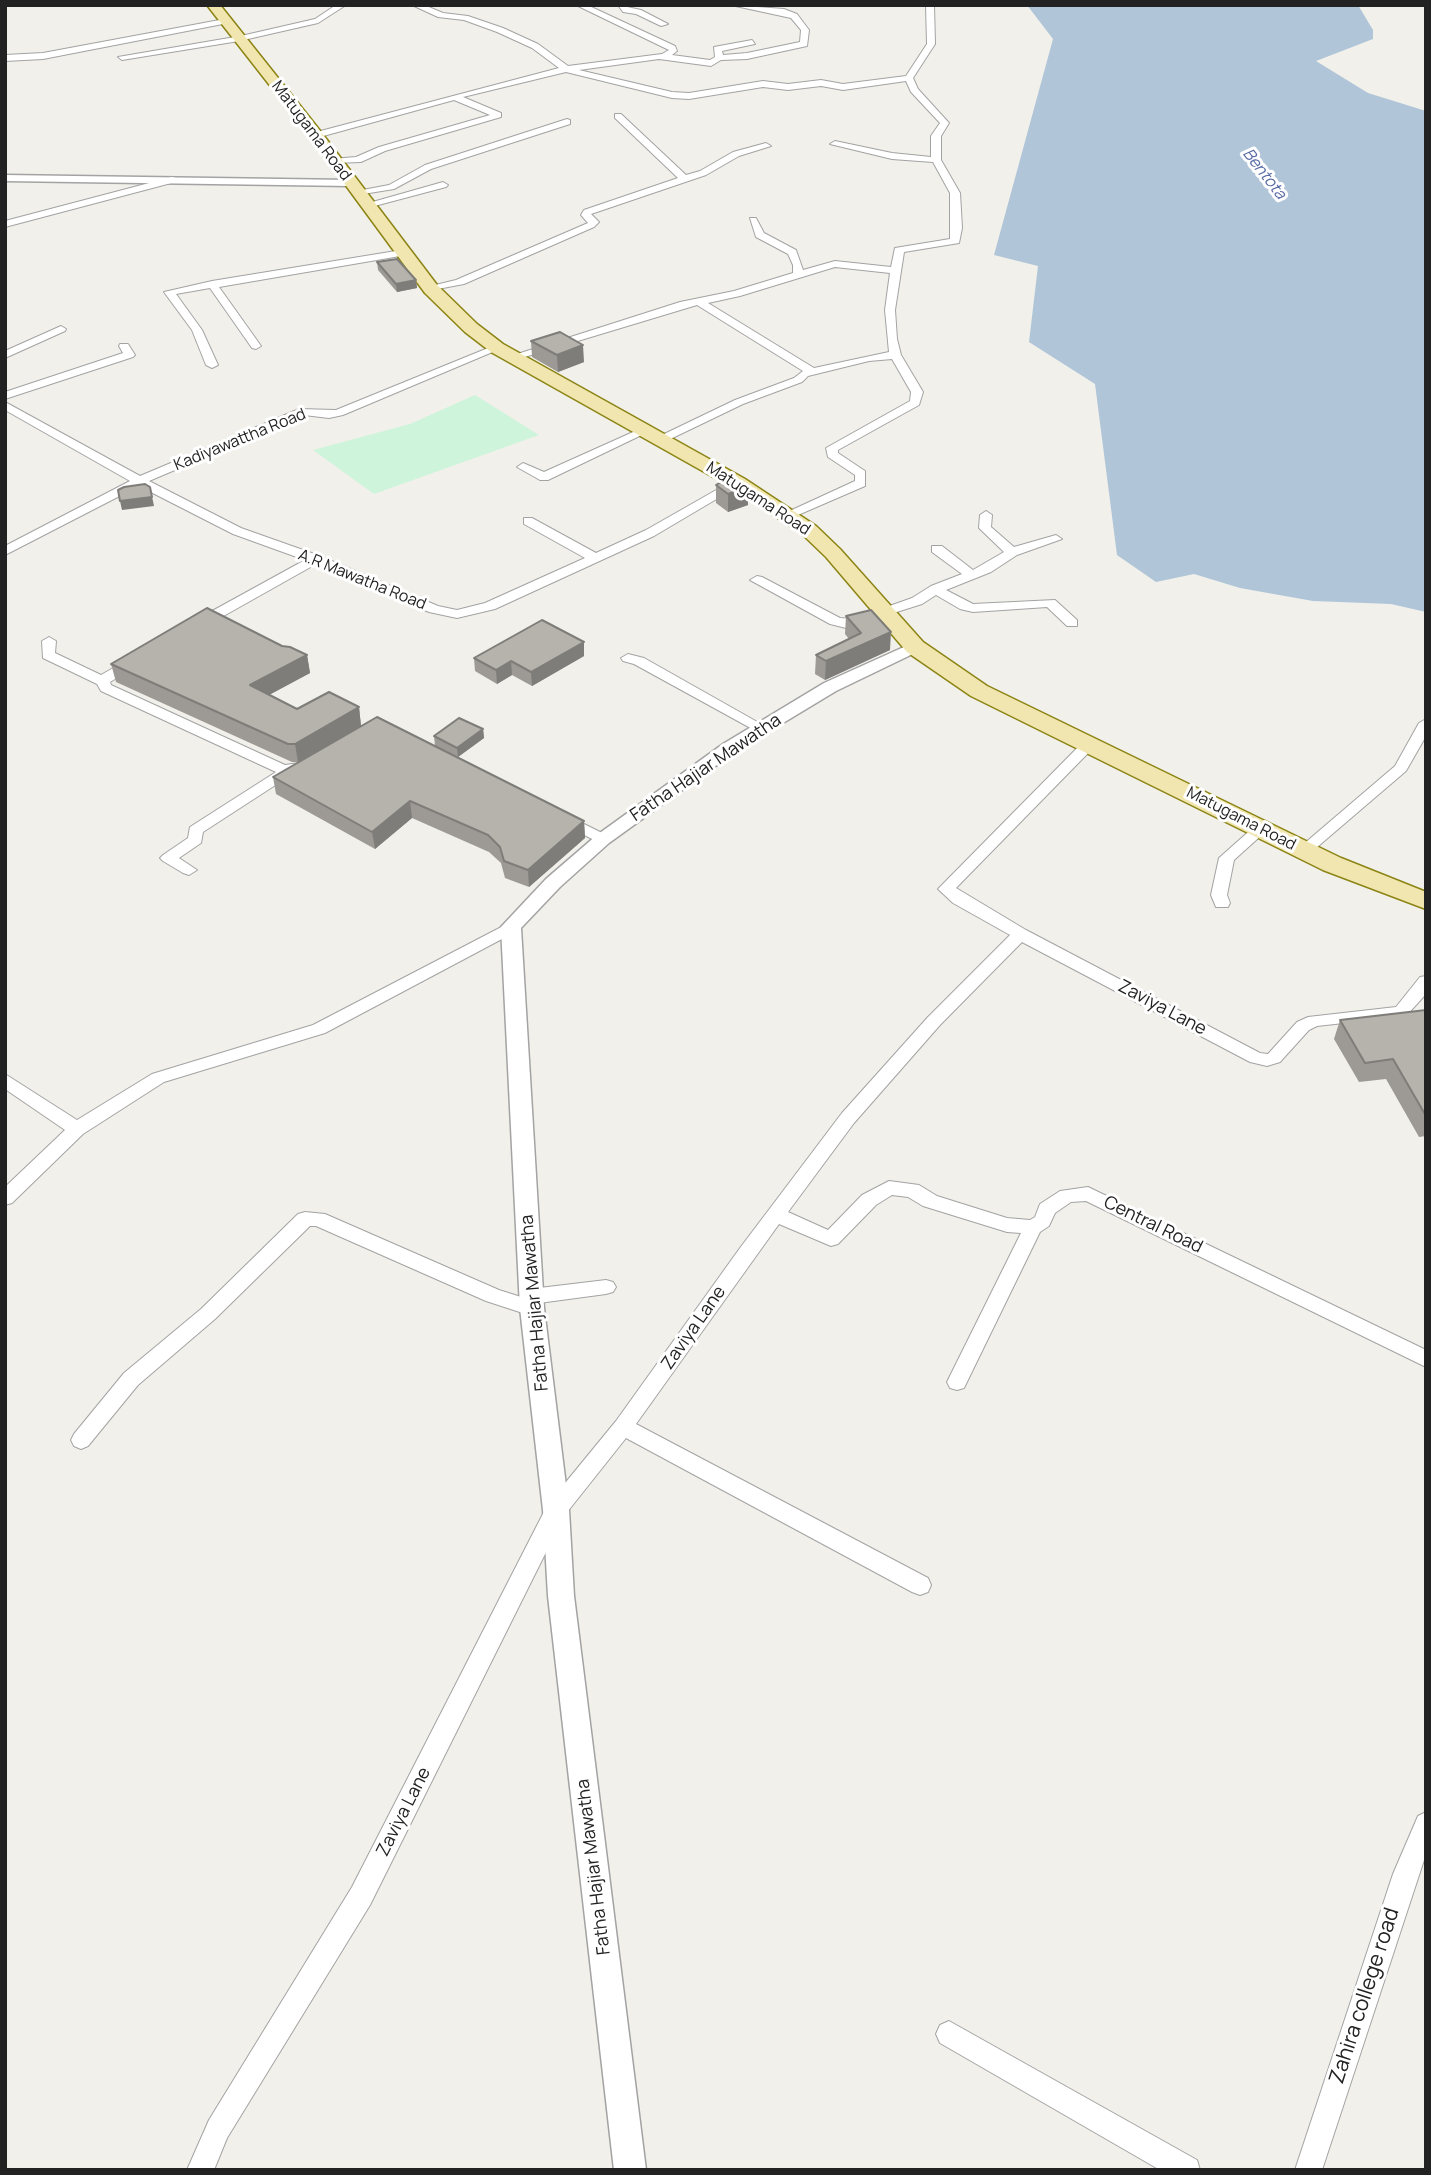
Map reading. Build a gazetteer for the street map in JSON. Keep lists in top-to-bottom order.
{
  "streets": {
    "main road": ["Matugama Road"],
    "street": [
      "Kadiyawattha Road",
      "A.R Mawatha Road",
      "Fatha Hajiar Mawatha",
      "Zaviya Lane",
      "Central Road",
      "Zahira college road"
    ]
  },
  "crossings": [
    ["Matugama Road", "Kadiyawattha Road"],
    ["Matugama Road", "A.R Mawatha Road"],
    ["Matugama Road", "Fatha Hajiar Mawatha"],
    ["Kadiyawattha Road", "A.R Mawatha Road"],
    ["Fatha Hajiar Mawatha", "Zaviya Lane"]
  ],
  "water": ["Bentota"]
}
